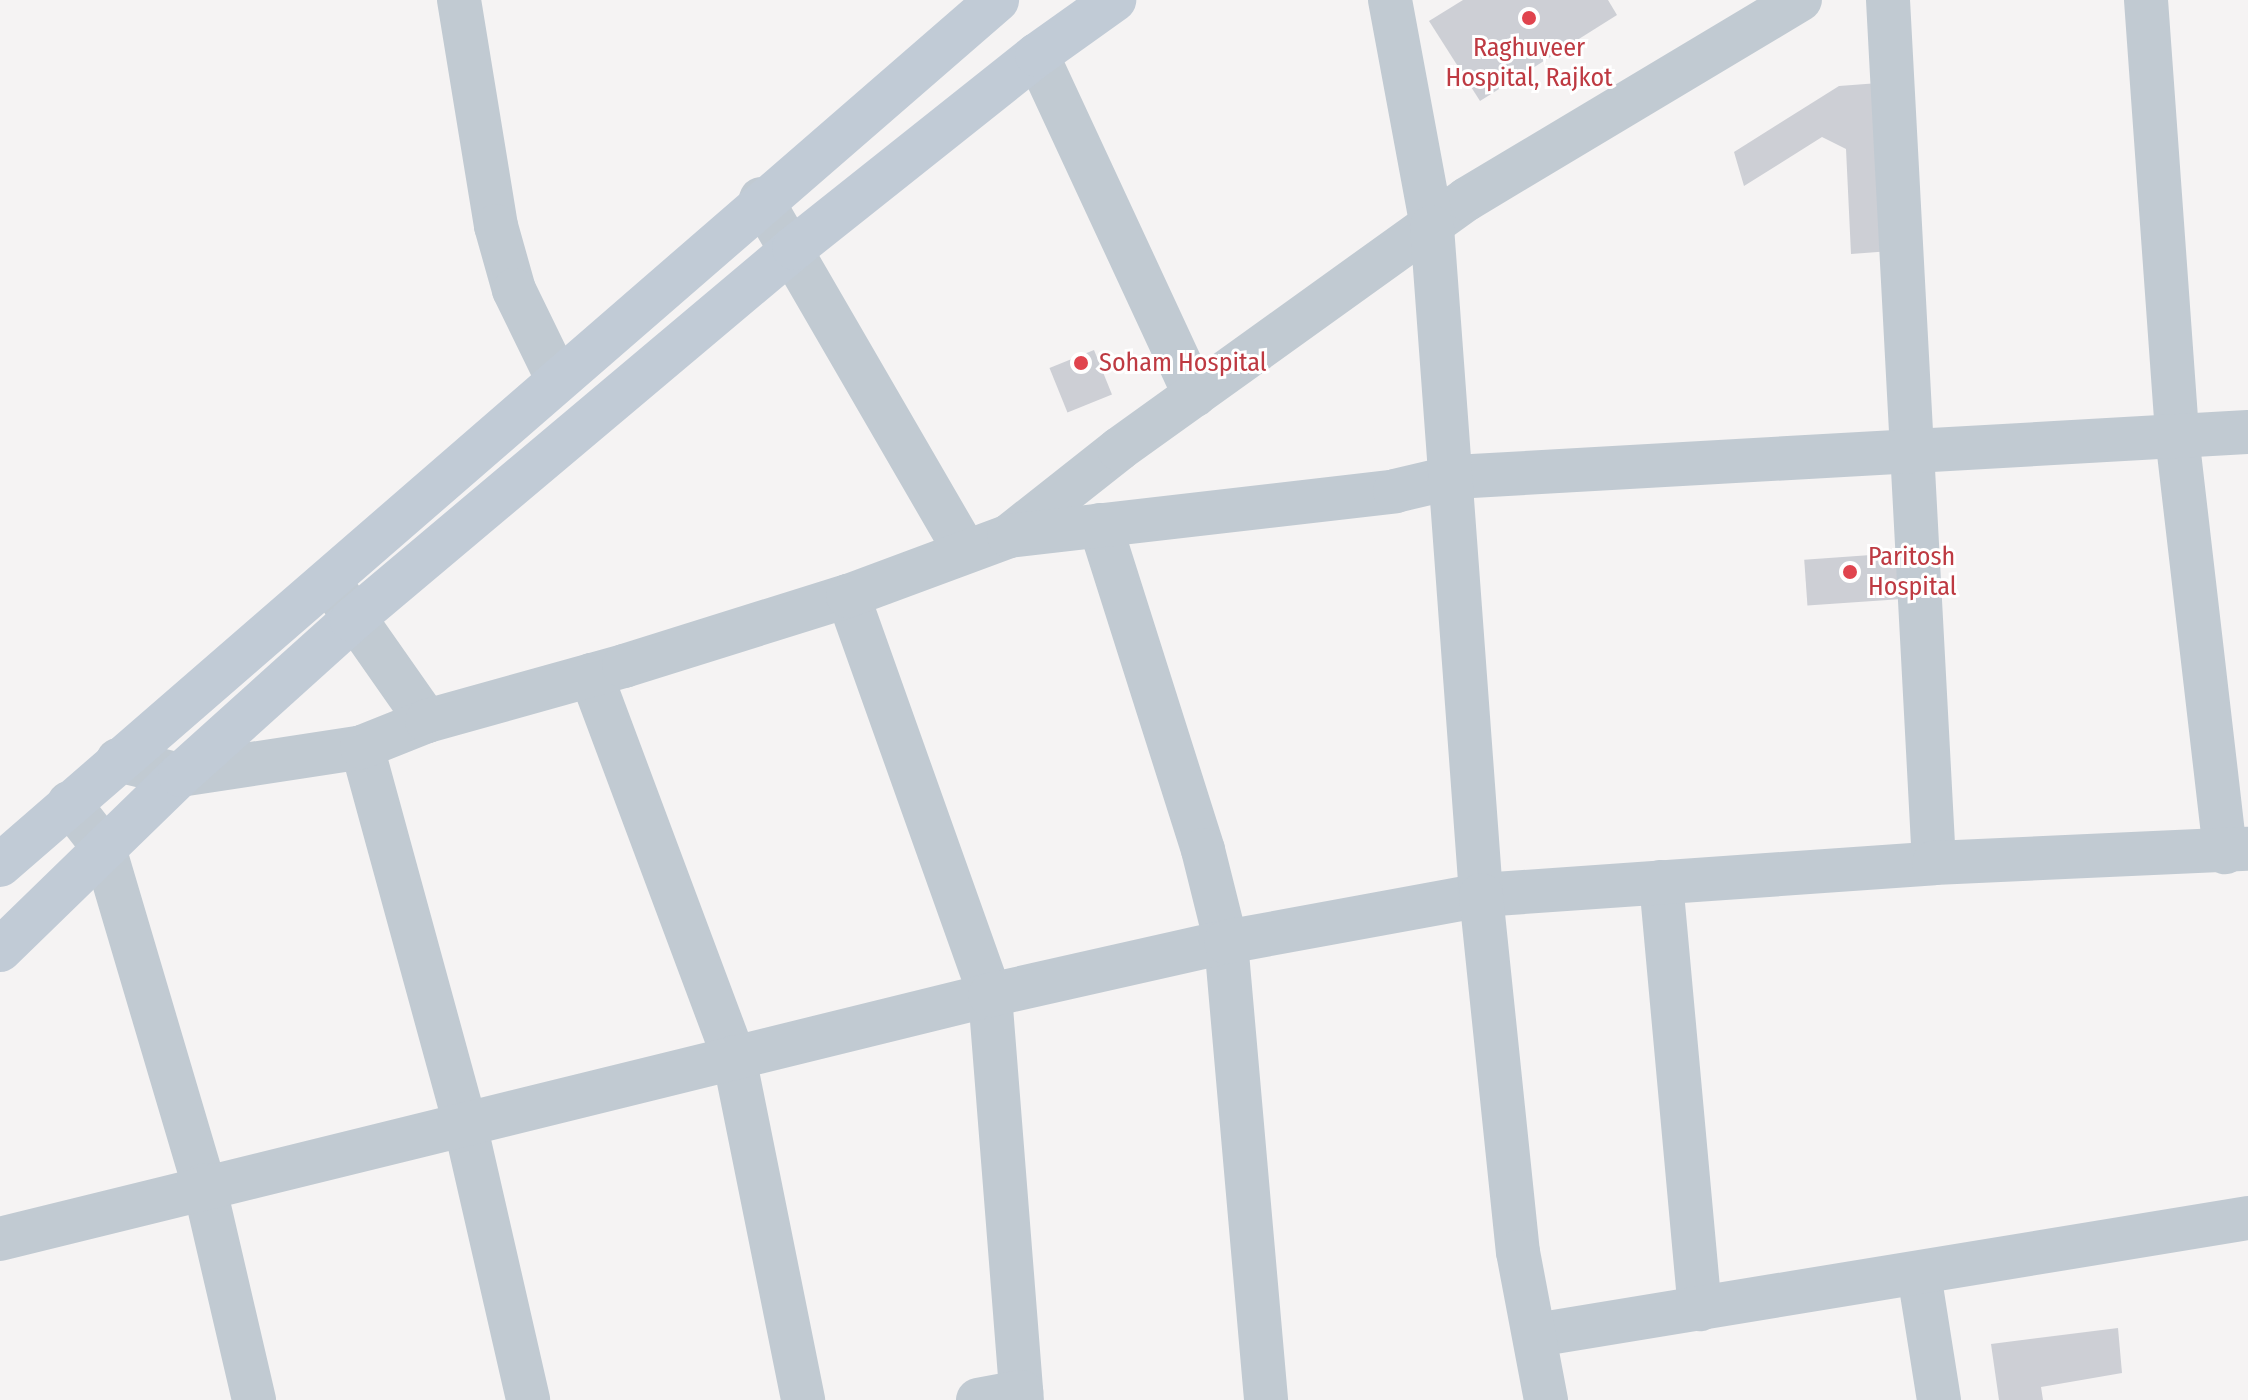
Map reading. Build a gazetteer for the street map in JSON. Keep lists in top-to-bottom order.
{
  "places": ["Raghuveer Hospital, Rajkot", "Soham Hospital", "Paritosh Hospital"]
}
